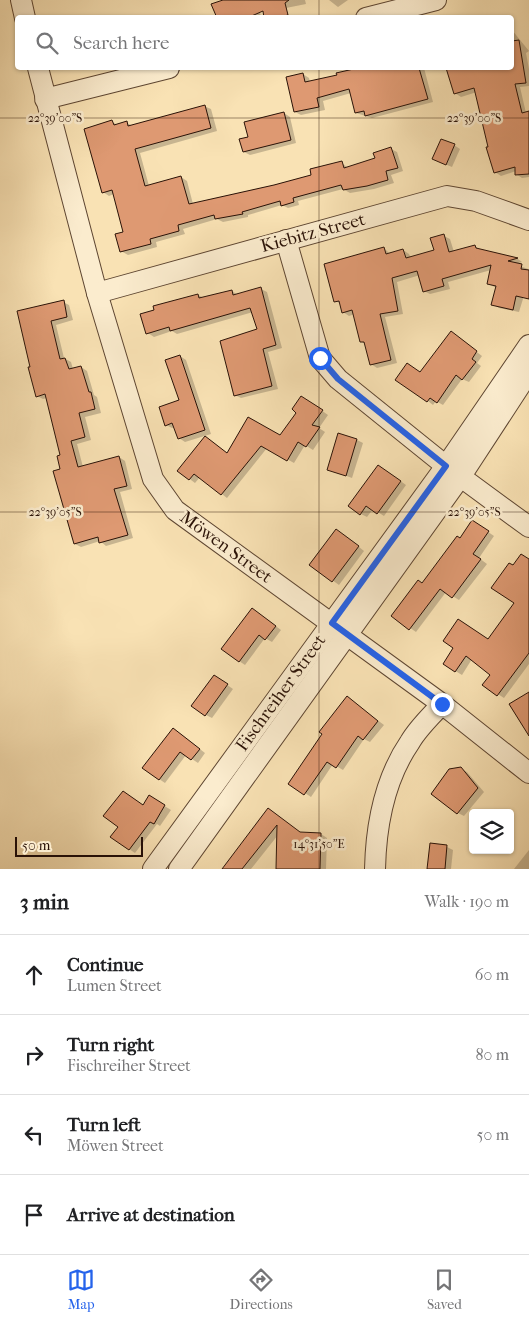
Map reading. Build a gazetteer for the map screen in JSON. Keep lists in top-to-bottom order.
{
  "streets": {
    "street": ["Kiebitz Street", "Möwen Street", "Fischreiher Street"]
  },
  "crossings": [
    ["Kiebitz Street", "Möwen Street"],
    ["Möwen Street", "Fischreiher Street"]
  ],
  "scale_bar": "50 m",
  "page": {
    "search": "Search here",
    "scale": "50 m",
    "heading": ["3 min", "Walk · 190 m"],
    "list": [
      ["Continue", "Lumen Street", "60 m"],
      ["Turn right", "Fischreiher Street", "80 m"],
      ["Turn left", "Möwen Street", "50 m"],
      "Arrive at destination"
    ],
    "nav": ["Map", "Directions", "Saved"]
  },
  "coordinates": ["22°39'00\"S", "22°39'05\"S", "14°31'50\"E"]
}
